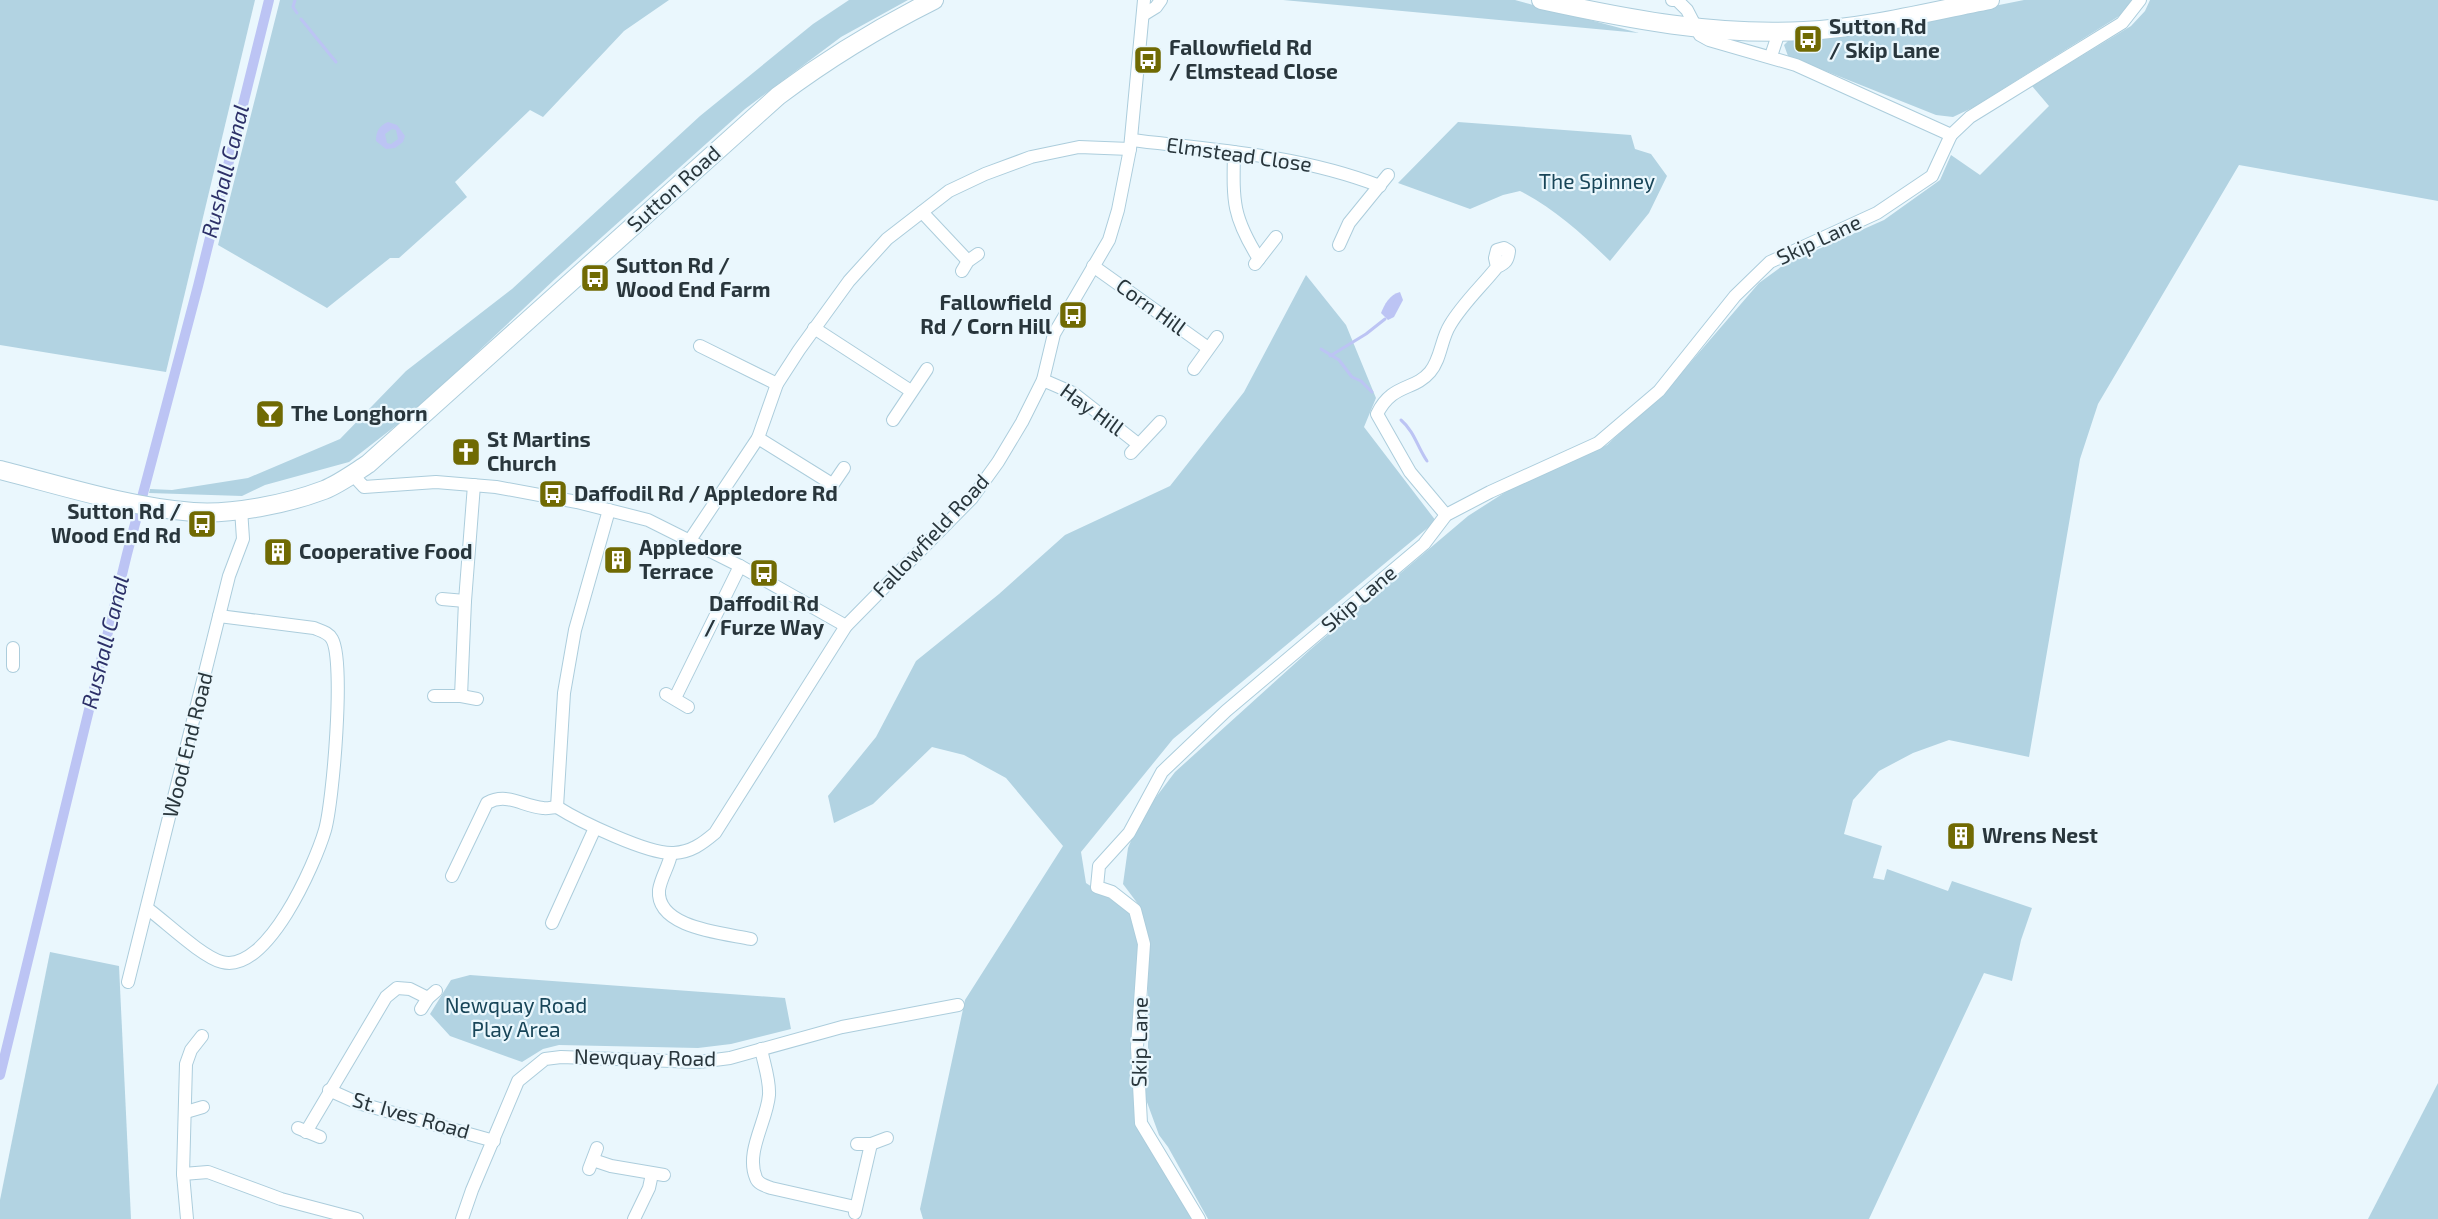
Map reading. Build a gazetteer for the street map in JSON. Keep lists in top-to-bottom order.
{
  "streets": {
    "main road": ["Sutton Road"],
    "street": [
      "Elmstead Close",
      "Skip Lane",
      "Corn Hill",
      "Hay Hill",
      "Fallowfield Road",
      "Wood End Road",
      "Newquay Road",
      "St. Ives Road"
    ]
  },
  "crossings": [
    ["Elmstead Close", "Fallowfield Road"],
    ["Sutton Road", "Wood End Road"],
    ["Corn Hill", "Fallowfield Road"],
    ["Hay Hill", "Fallowfield Road"],
    ["Newquay Road", "St. Ives Road"]
  ],
  "water": ["Rushall Canal"],
  "parks": ["The Spinney", "Newquay Road Play Area"],
  "places": {
    "bus stop": [
      "Sutton Rd / Skip Lane",
      "Fallowfield Rd / Elmstead Close",
      "Sutton Rd / Wood End Farm",
      "Fallowfield Rd / Corn Hill",
      "Daffodil Rd / Appledore Rd",
      "Sutton Rd / Wood End Rd",
      "Daffodil Rd / Furze Way"
    ],
    "bar": ["The Longhorn"],
    "church": ["St Martins Church"],
    "building": ["Cooperative Food", "Appledore Terrace", "Wrens Nest"]
  }
}
